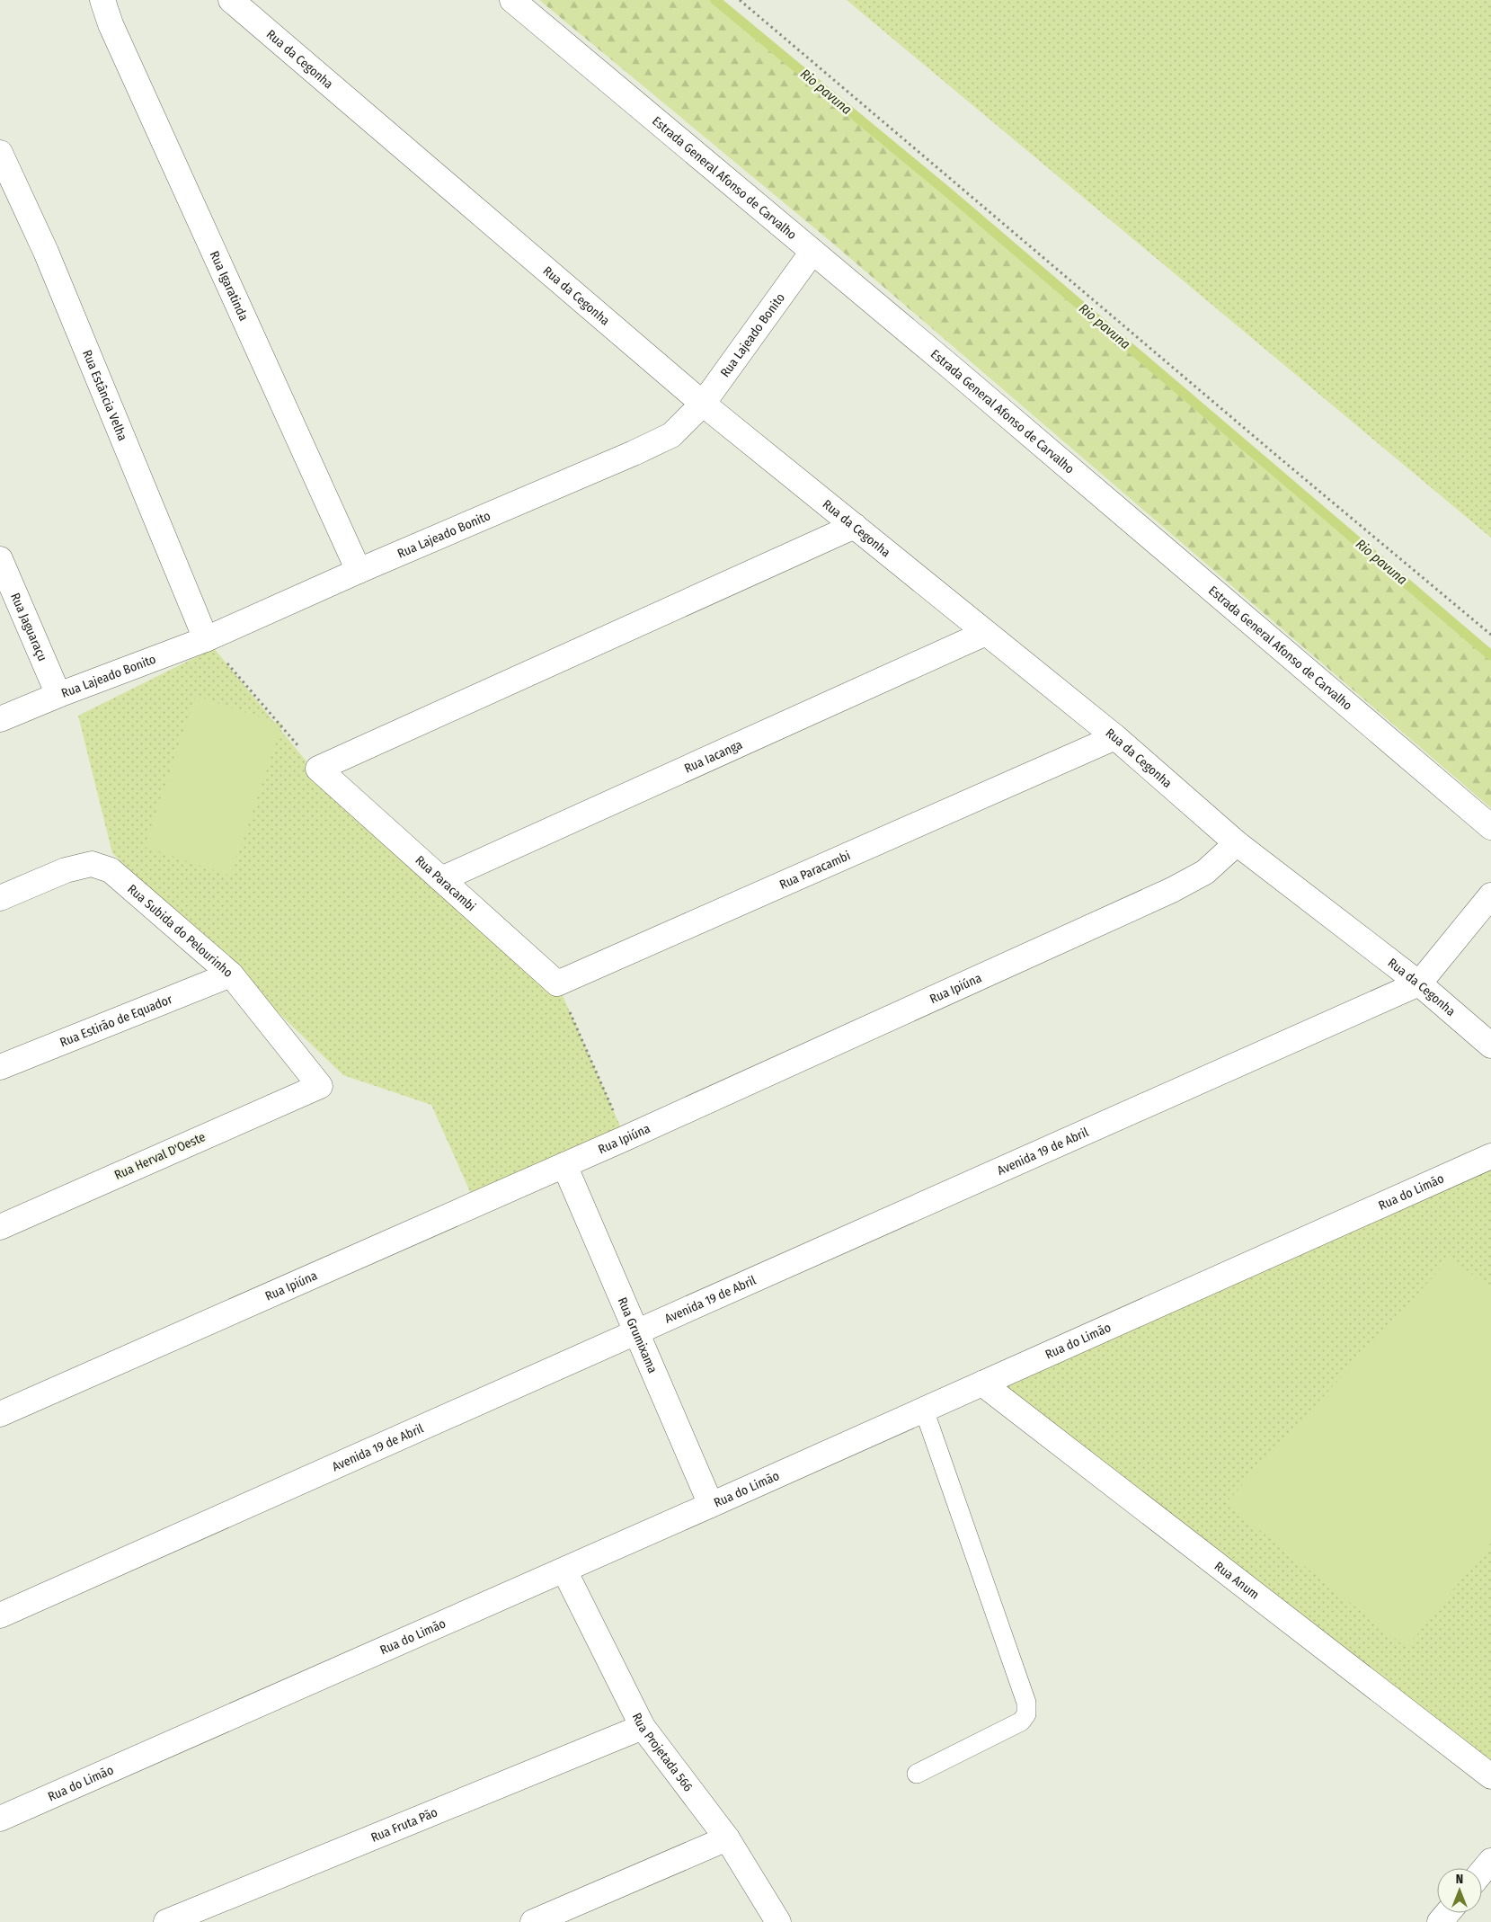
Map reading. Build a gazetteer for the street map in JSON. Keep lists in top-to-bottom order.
{
  "streets": {
    "street": [
      "Rua da Cegonha",
      "Estrada General Afonso de Carvalho",
      "Rua Igaratinda",
      "Rua Lajeado Bonito",
      "Rua Estância Velha",
      "Rua Jaguaraçu",
      "Rua Iacanga",
      "Rua Paracambi",
      "Rua Subida do Pelourinho",
      "Rua Ipiúna",
      "Rua Estirão de Equador",
      "Avenida 19 de Abril",
      "Rua Herval D'Oeste",
      "Rua do Limão",
      "Rua Grumixama",
      "Rua Anum",
      "Rua Projetada 566",
      "Rua Fruta Pão"
    ]
  },
  "crossings": [
    ["Rua da Cegonha", "Rua Lajeado Bonito"],
    ["Rua da Cegonha", "Rua Iacanga"],
    ["Rua da Cegonha", "Rua Paracambi"],
    ["Rua da Cegonha", "Rua Ipiúna"],
    ["Rua da Cegonha", "Avenida 19 de Abril"],
    ["Estrada General Afonso de Carvalho", "Rua Lajeado Bonito"],
    ["Rua Igaratinda", "Rua Lajeado Bonito"],
    ["Rua Lajeado Bonito", "Rua Estância Velha"],
    ["Rua Lajeado Bonito", "Rua Jaguaraçu"],
    ["Rua Iacanga", "Rua Paracambi"],
    ["Rua Subida do Pelourinho", "Rua Estirão de Equador"],
    ["Rua Subida do Pelourinho", "Rua Herval D'Oeste"],
    ["Rua Ipiúna", "Rua Grumixama"],
    ["Avenida 19 de Abril", "Rua Grumixama"],
    ["Rua do Limão", "Rua Grumixama"],
    ["Rua do Limão", "Rua Anum"],
    ["Rua do Limão", "Rua Projetada 566"],
    ["Rua Projetada 566", "Rua Fruta Pão"]
  ],
  "water": ["Rio pavuna"],
  "north": "top"
}
